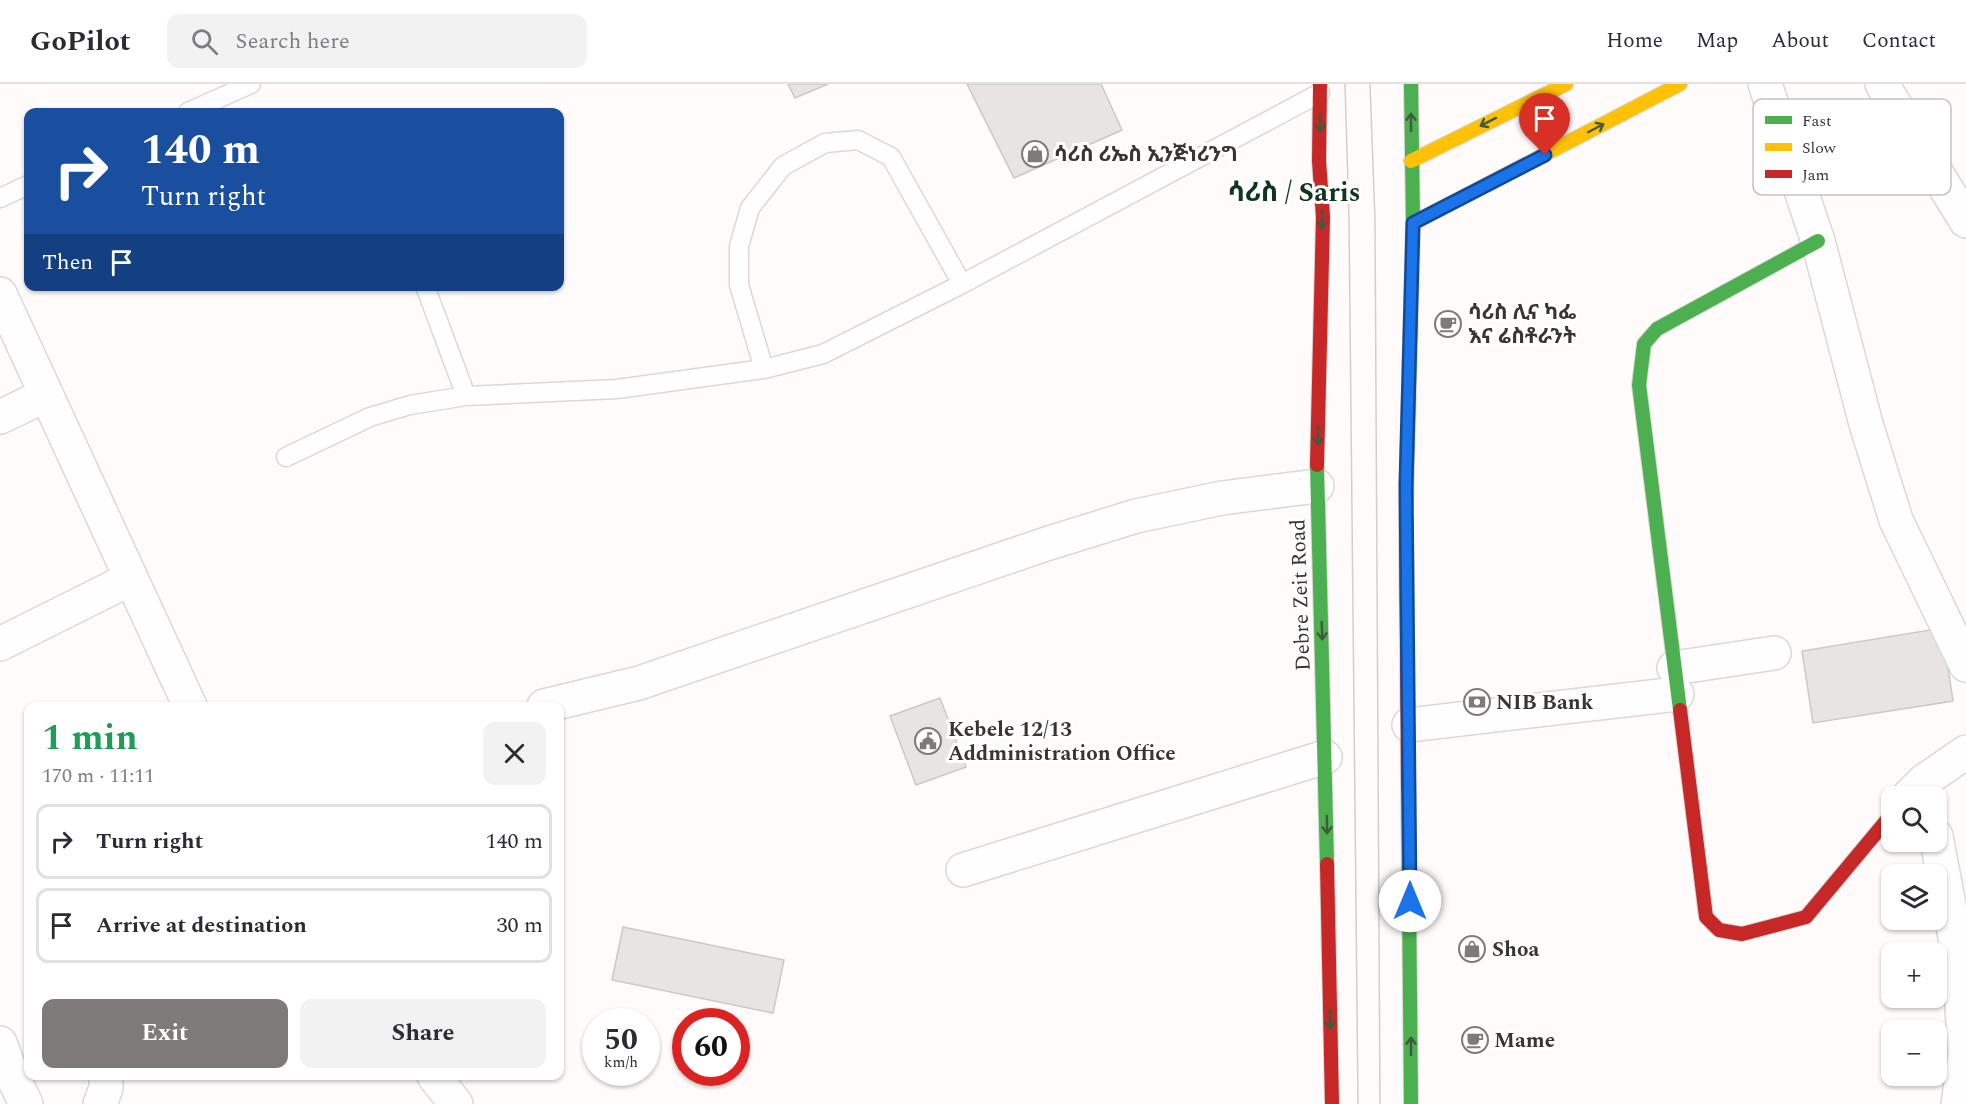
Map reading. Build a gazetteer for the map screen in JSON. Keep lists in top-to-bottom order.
{
  "streets": {
    "main road": ["Debre Zeit Road"]
  },
  "districts": ["ሳሪስ / Saris"],
  "places": {
    "shop": ["ሳሪስ ሪኤስ ኢንጅነሪንግ", "Shoa"],
    "cafe": ["ሳሪስ ሊና ካፌ እና ሬስቶራንት", "Mame"],
    "bank": ["NIB Bank"],
    "public building": ["Kebele 12/13 Addministration Office"]
  },
  "legend": ["Fast", "Slow", "Jam"],
  "page": {
    "header": "GoPilot",
    "search": "Search here",
    "nav": [
      "Home",
      "Map",
      "About",
      "Contact"
    ],
    "turn": ["140 m", "Turn right"],
    "then": "Then",
    "heading": ["1 min", "170 m · 11:11"],
    "map_buttons": ["+", "−"],
    "list": [
      {
        "name": "Turn right",
        "value": "140 m"
      },
      {
        "name": "Arrive at destination",
        "value": "30 m"
      }
    ],
    "buttons": ["Exit", "Share"],
    "speed": "50 km/h",
    "limit": "60"
  }
}
